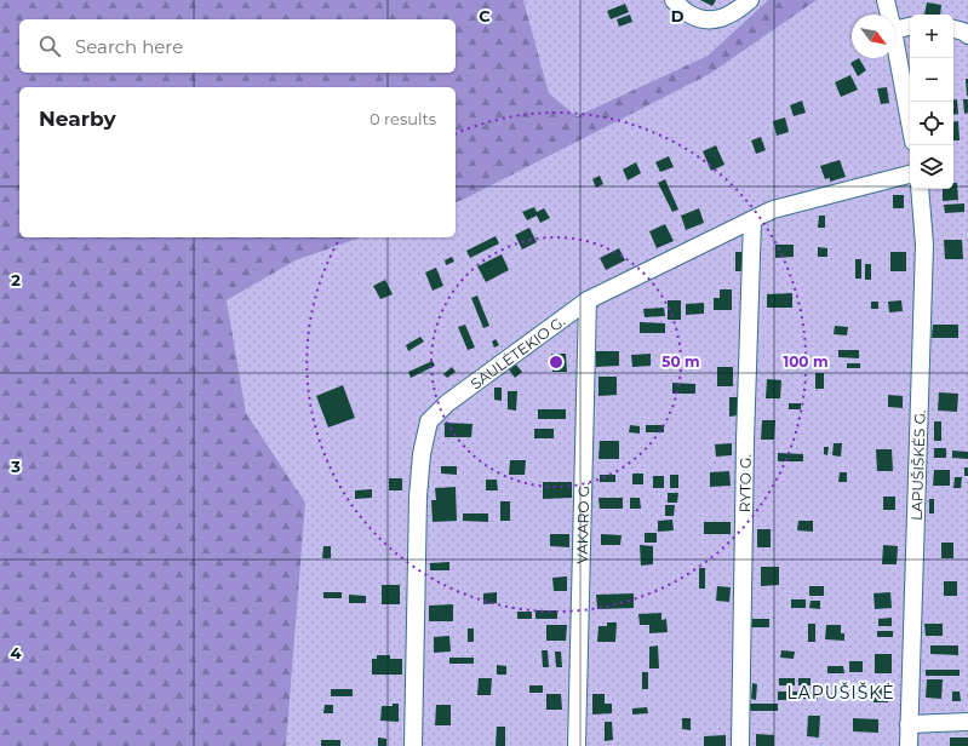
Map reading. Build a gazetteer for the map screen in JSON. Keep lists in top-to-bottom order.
{
  "streets": {
    "street": [
      "SAULĖTEKIO G.",
      "LAPUŠIŠKĖS G.",
      "RYTO G.",
      "VAKARO G."
    ]
  },
  "crossings": [
    ["SAULĖTEKIO G.", "RYTO G."],
    ["SAULĖTEKIO G.", "VAKARO G."]
  ],
  "districts": ["LAPUŠIŠKĖ"],
  "north": "bottom right",
  "page": {
    "map_buttons": ["+", "−"],
    "search": "Search here",
    "heading": ["Nearby", "0 results"]
  },
  "grid": {
    "columns": ["C", "D"],
    "rows": ["2", "3", "4"]
  },
  "rings": ["50 m", "100 m"]
}
